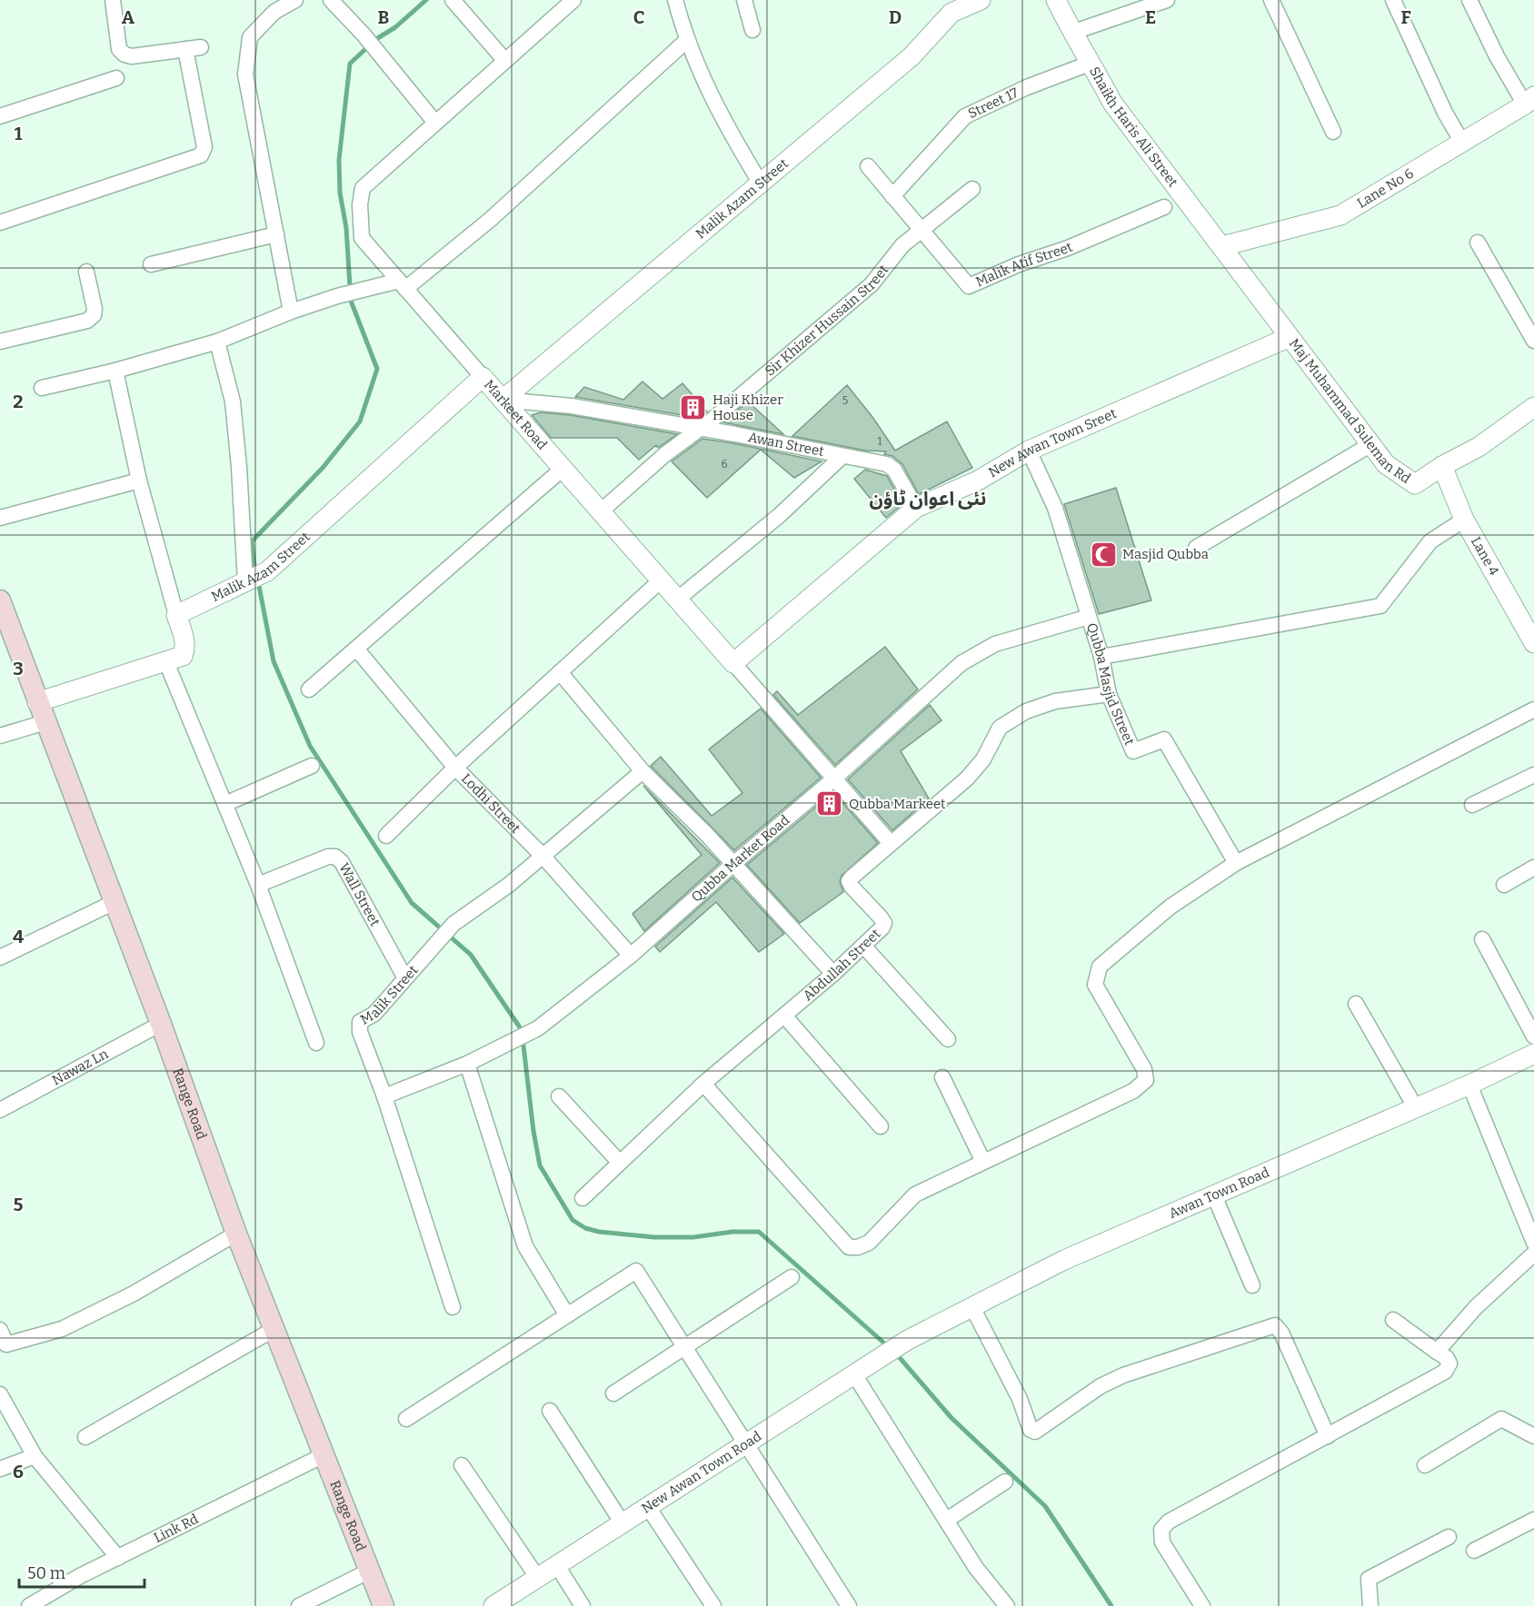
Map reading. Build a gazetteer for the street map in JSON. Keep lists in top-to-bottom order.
{
  "streets": {
    "main road": ["Range Road"],
    "street": [
      "Street 17",
      "Shaikh Haris Ali Street",
      "Lane No 6",
      "Malik Azam Street",
      "Malik Atif Street",
      "Sir Khizer Hussain Street",
      "Maj Muhammad Suleman Rd",
      "Markeet Road",
      "New Awan Town Sreet",
      "Awan Street",
      "Lane 4",
      "Qubba Masjid Street",
      "Lodhi Street",
      "Qubba Market Road",
      "Wall Street",
      "Abdullah Street",
      "Malik Street",
      "Nawaz Ln",
      "Awan Town Road",
      "New Awan Town Road",
      "Link Rd"
    ]
  },
  "crossings": [
    ["Street 17", "Shaikh Haris Ali Street"],
    ["Street 17", "Malik Atif Street"],
    ["Shaikh Haris Ali Street", "Lane No 6"],
    ["Shaikh Haris Ali Street", "Maj Muhammad Suleman Rd"],
    ["Lane No 6", "Maj Muhammad Suleman Rd"],
    ["Malik Azam Street", "Markeet Road"],
    ["Malik Azam Street", "Awan Street"],
    ["Malik Atif Street", "Sir Khizer Hussain Street"],
    ["Sir Khizer Hussain Street", "Markeet Road"],
    ["Sir Khizer Hussain Street", "Awan Street"],
    ["Maj Muhammad Suleman Rd", "New Awan Town Sreet"],
    ["Maj Muhammad Suleman Rd", "Lane 4"],
    ["Markeet Road", "New Awan Town Sreet"],
    ["Markeet Road", "Awan Street"],
    ["Markeet Road", "Qubba Market Road"],
    ["Markeet Road", "Abdullah Street"],
    ["New Awan Town Sreet", "Awan Street"],
    ["New Awan Town Sreet", "Qubba Masjid Street"],
    ["Qubba Masjid Street", "Qubba Market Road"],
    ["Qubba Masjid Street", "Abdullah Street"],
    ["Lodhi Street", "Qubba Market Road"],
    ["Lodhi Street", "Malik Street"],
    ["Qubba Market Road", "Malik Street"],
    ["Wall Street", "Malik Street"],
    ["Nawaz Ln", "Range Road"],
    ["Range Road", "Link Rd"],
    ["Awan Town Road", "New Awan Town Road"]
  ],
  "districts": ["نئی اعوان ٹاؤن"],
  "places": {
    "building": ["Haji Khizer House", "Qubba Markeet"],
    "mosque": ["Masjid Qubba"]
  },
  "house_numbers": ["5", "1", "6"],
  "scale_bar": "50 m",
  "grid": {
    "columns": [
      "A",
      "B",
      "C",
      "D",
      "E",
      "F"
    ],
    "rows": [
      "1",
      "2",
      "3",
      "4",
      "5",
      "6"
    ]
  }
}
